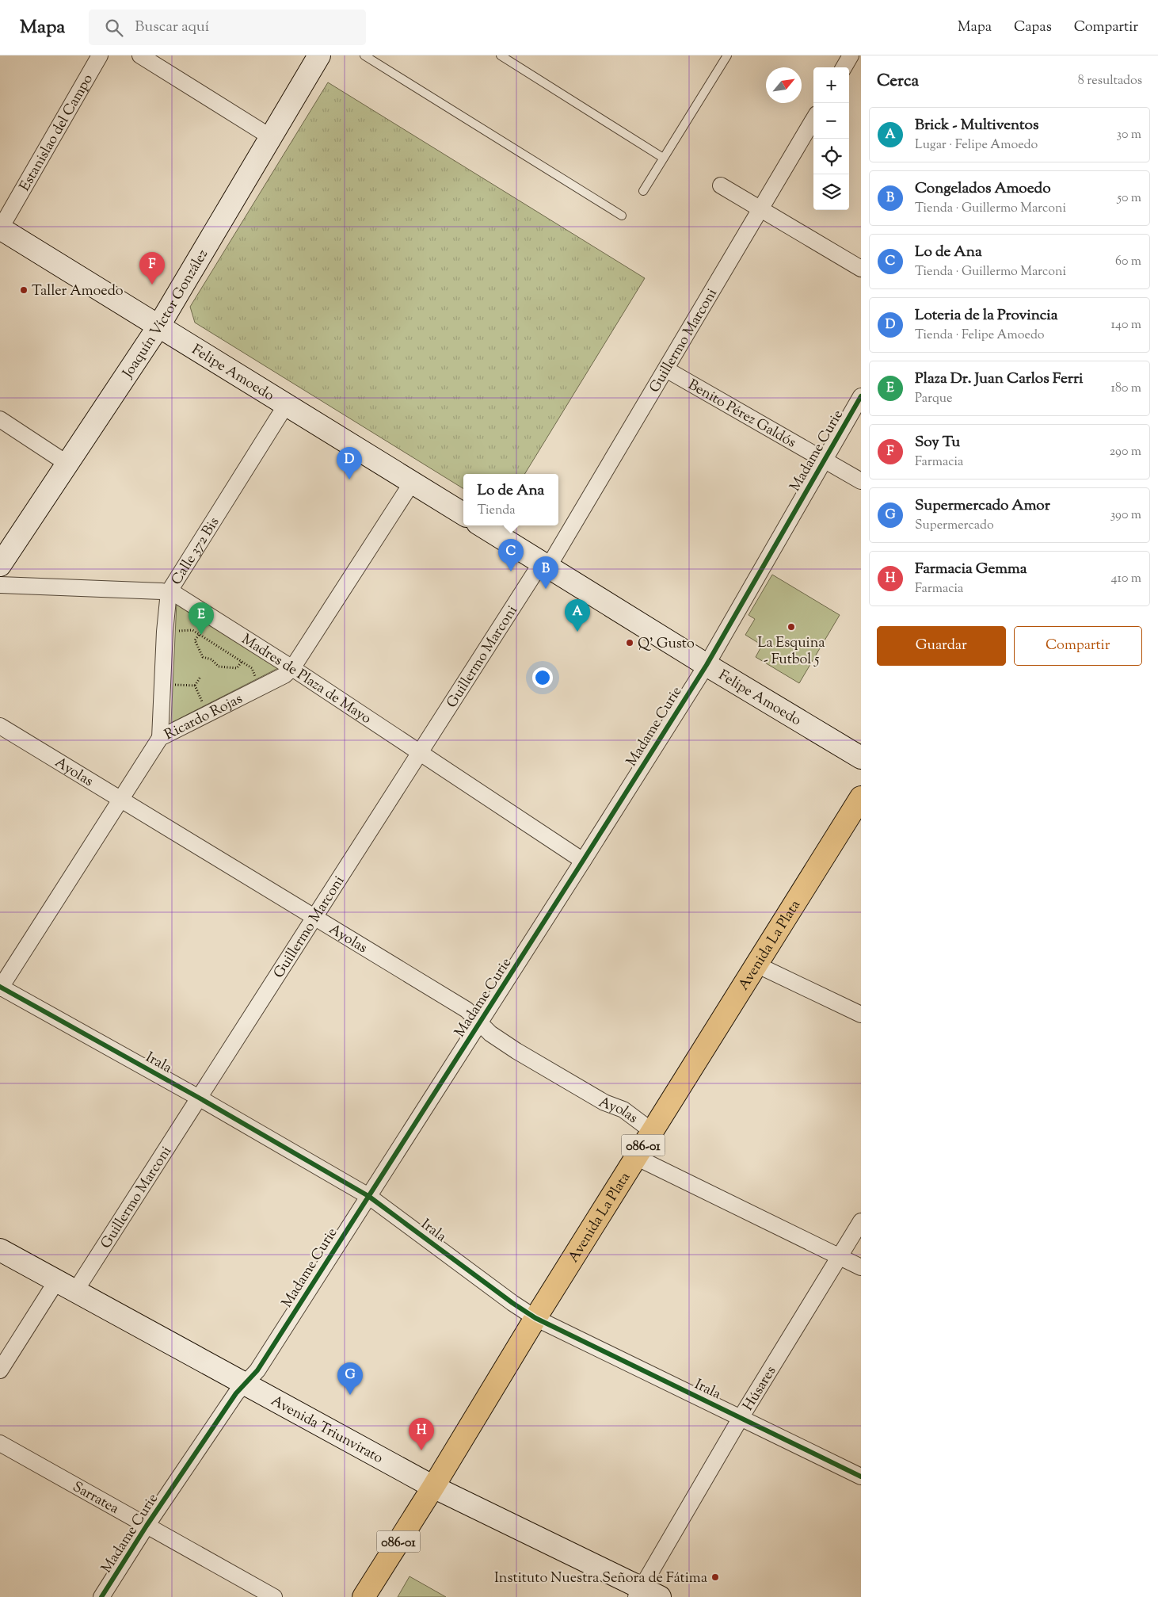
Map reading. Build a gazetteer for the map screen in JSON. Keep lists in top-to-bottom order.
{
  "streets": {
    "main road": ["Avenida La Plata", "086-01"],
    "street": [
      "Estanislao del Campo",
      "Joaquín Víctor González",
      "Guillermo Marconi",
      "Felipe Amoedo",
      "Benito Pérez Galdós",
      "Madame Curie",
      "Calle 372 Bis",
      "Madres de Plaza de Mayo",
      "Ricardo Rojas",
      "Ayolas",
      "Irala",
      "Húsares",
      "Avenida Triunvirato",
      "Sarratea"
    ]
  },
  "crossings": [
    ["Estanislao del Campo", "Felipe Amoedo"],
    ["Joaquín Víctor González", "Felipe Amoedo"],
    ["Guillermo Marconi", "Felipe Amoedo"],
    ["Guillermo Marconi", "Benito Pérez Galdós"],
    ["Guillermo Marconi", "Madres de Plaza de Mayo"],
    ["Guillermo Marconi", "Ayolas"],
    ["Guillermo Marconi", "Irala"],
    ["Guillermo Marconi", "Avenida Triunvirato"],
    ["Felipe Amoedo", "Madame Curie"],
    ["Felipe Amoedo", "Calle 372 Bis"],
    ["Felipe Amoedo", "Ricardo Rojas"],
    ["Benito Pérez Galdós", "Madame Curie"],
    ["Madame Curie", "Madres de Plaza de Mayo"],
    ["Madame Curie", "Ayolas"],
    ["Madame Curie", "Irala"],
    ["Madame Curie", "Avenida Triunvirato"],
    ["Madame Curie", "Sarratea"],
    ["Calle 372 Bis", "Madres de Plaza de Mayo"],
    ["Calle 372 Bis", "Ricardo Rojas"],
    ["Madres de Plaza de Mayo", "Ricardo Rojas"],
    ["Ricardo Rojas", "Ayolas"],
    ["Ricardo Rojas", "Irala"],
    ["Ayolas", "Avenida La Plata"],
    ["Avenida La Plata", "Irala"],
    ["Avenida La Plata", "Avenida Triunvirato"],
    ["Irala", "Húsares"],
    ["Húsares", "Avenida Triunvirato"]
  ],
  "places": [
    "Taller Amoedo",
    "La Esquina - Futbol 5",
    "Q' Gusto",
    "Instituto Nuestra Señora de Fátima"
  ],
  "north": "top right",
  "page": {
    "header": "Mapa",
    "search": "Buscar aquí",
    "nav": ["Mapa", "Capas", "Compartir"],
    "heading": ["Cerca", "8 resultados"],
    "map_buttons": ["+", "−"],
    "list": [
      {
        "mark": "A",
        "name": "Brick - Multiventos",
        "note": "Lugar · Felipe Amoedo",
        "value": "30 m"
      },
      {
        "mark": "B",
        "name": "Congelados Amoedo",
        "note": "Tienda · Guillermo Marconi",
        "value": "50 m"
      },
      {
        "mark": "C",
        "name": "Lo de Ana",
        "note": "Tienda · Guillermo Marconi",
        "value": "60 m"
      },
      {
        "mark": "D",
        "name": "Loteria de la Provincia",
        "note": "Tienda · Felipe Amoedo",
        "value": "140 m"
      },
      {
        "mark": "E",
        "name": "Plaza Dr. Juan Carlos Ferri",
        "note": "Parque",
        "value": "180 m"
      },
      {
        "mark": "F",
        "name": "Soy Tu",
        "note": "Farmacia",
        "value": "290 m"
      },
      {
        "mark": "G",
        "name": "Supermercado Amor",
        "note": "Supermercado",
        "value": "390 m"
      },
      {
        "mark": "H",
        "name": "Farmacia Gemma",
        "note": "Farmacia",
        "value": "410 m"
      }
    ],
    "pins": [
      "F",
      "D",
      "C",
      "B",
      "A",
      "E",
      "G",
      "H"
    ],
    "popup": ["Lo de Ana", "Tienda"],
    "buttons": ["Guardar", "Compartir"]
  }
}
